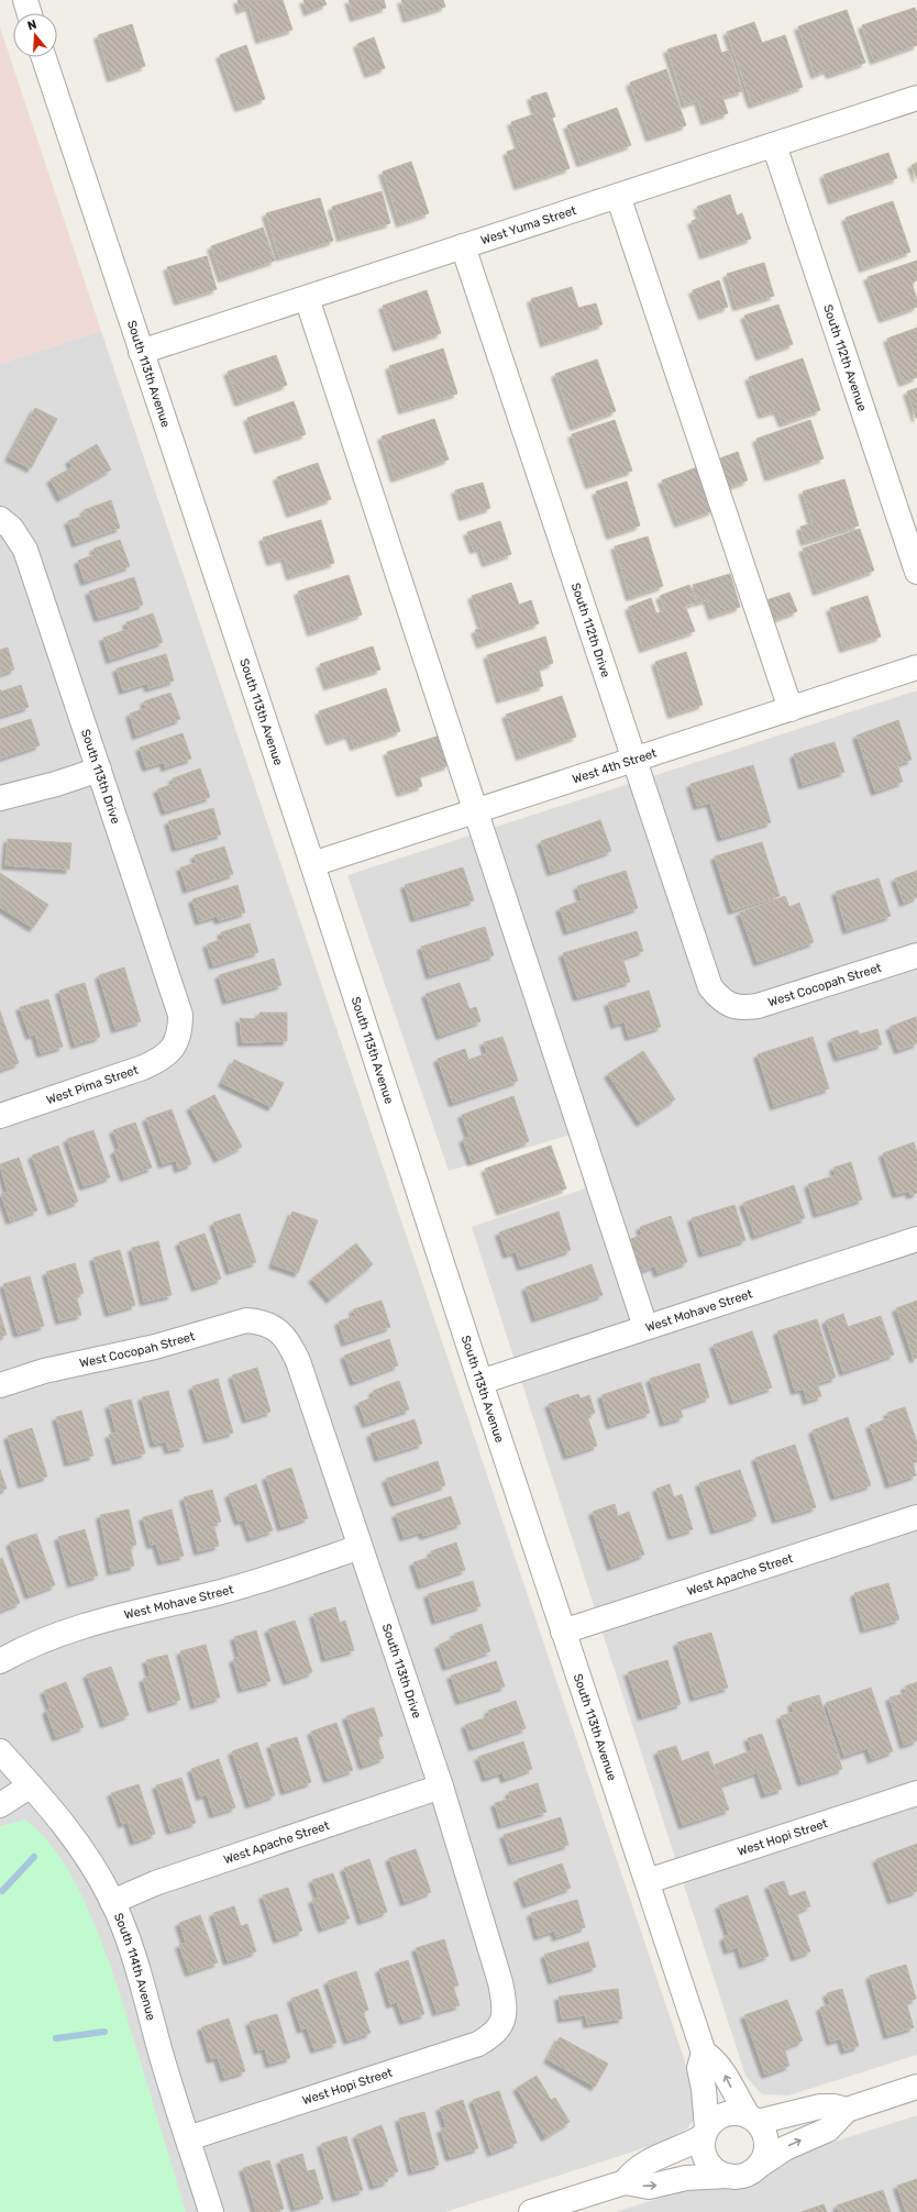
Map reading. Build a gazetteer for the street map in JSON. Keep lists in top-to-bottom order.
{
  "streets": {
    "street": [
      "West Yuma Street",
      "South 112th Avenue",
      "South 113th Avenue",
      "South 112th Drive",
      "West 4th Street",
      "South 113th Drive",
      "West Cocopah Street",
      "West Pima Street",
      "West Mohave Street",
      "West Apache Street",
      "West Hopi Street",
      "South 114th Avenue"
    ]
  },
  "crossings": [
    ["West Yuma Street", "South 112th Avenue"],
    ["West Yuma Street", "South 113th Avenue"],
    ["West Yuma Street", "South 112th Drive"],
    ["South 113th Avenue", "West 4th Street"],
    ["South 113th Avenue", "West Mohave Street"],
    ["South 113th Avenue", "West Apache Street"],
    ["South 113th Avenue", "West Hopi Street"],
    ["South 112th Drive", "West 4th Street"],
    ["South 112th Drive", "West Cocopah Street"],
    ["South 113th Drive", "West Cocopah Street"],
    ["South 113th Drive", "West Pima Street"],
    ["South 113th Drive", "West Mohave Street"],
    ["South 113th Drive", "West Apache Street"],
    ["South 113th Drive", "West Hopi Street"],
    ["West Apache Street", "South 114th Avenue"],
    ["West Hopi Street", "South 114th Avenue"]
  ],
  "north": "top"
}
